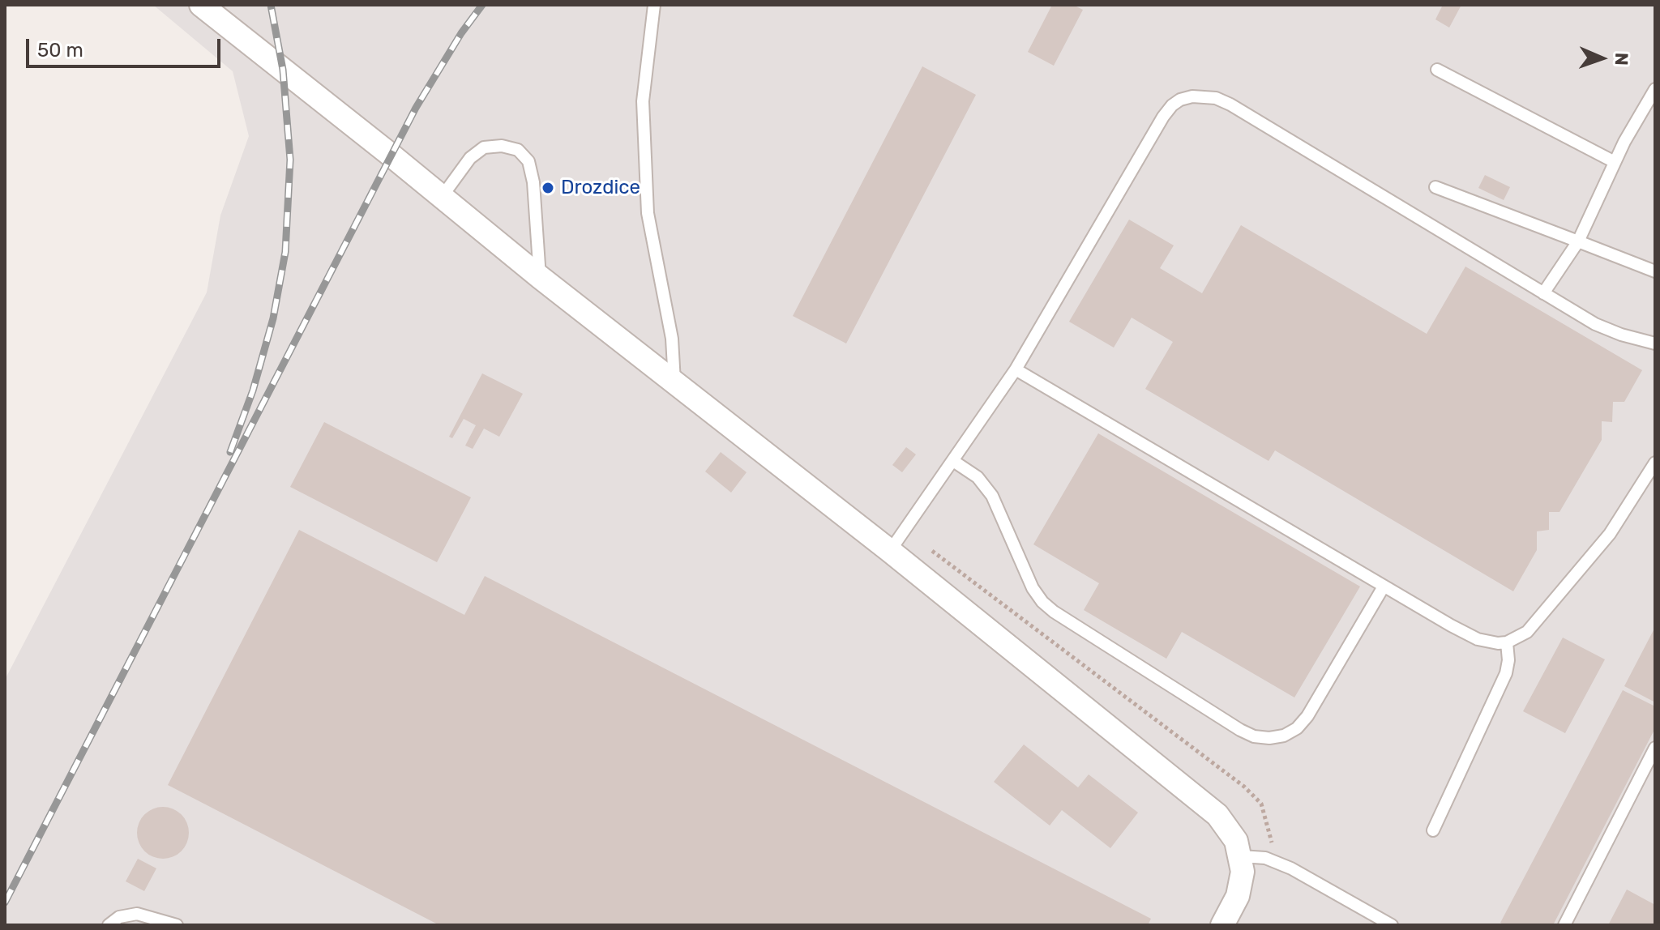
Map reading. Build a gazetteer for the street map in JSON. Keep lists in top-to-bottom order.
{
  "places": ["Drozdice"],
  "scale_bar": "50 m",
  "north": "right"
}
